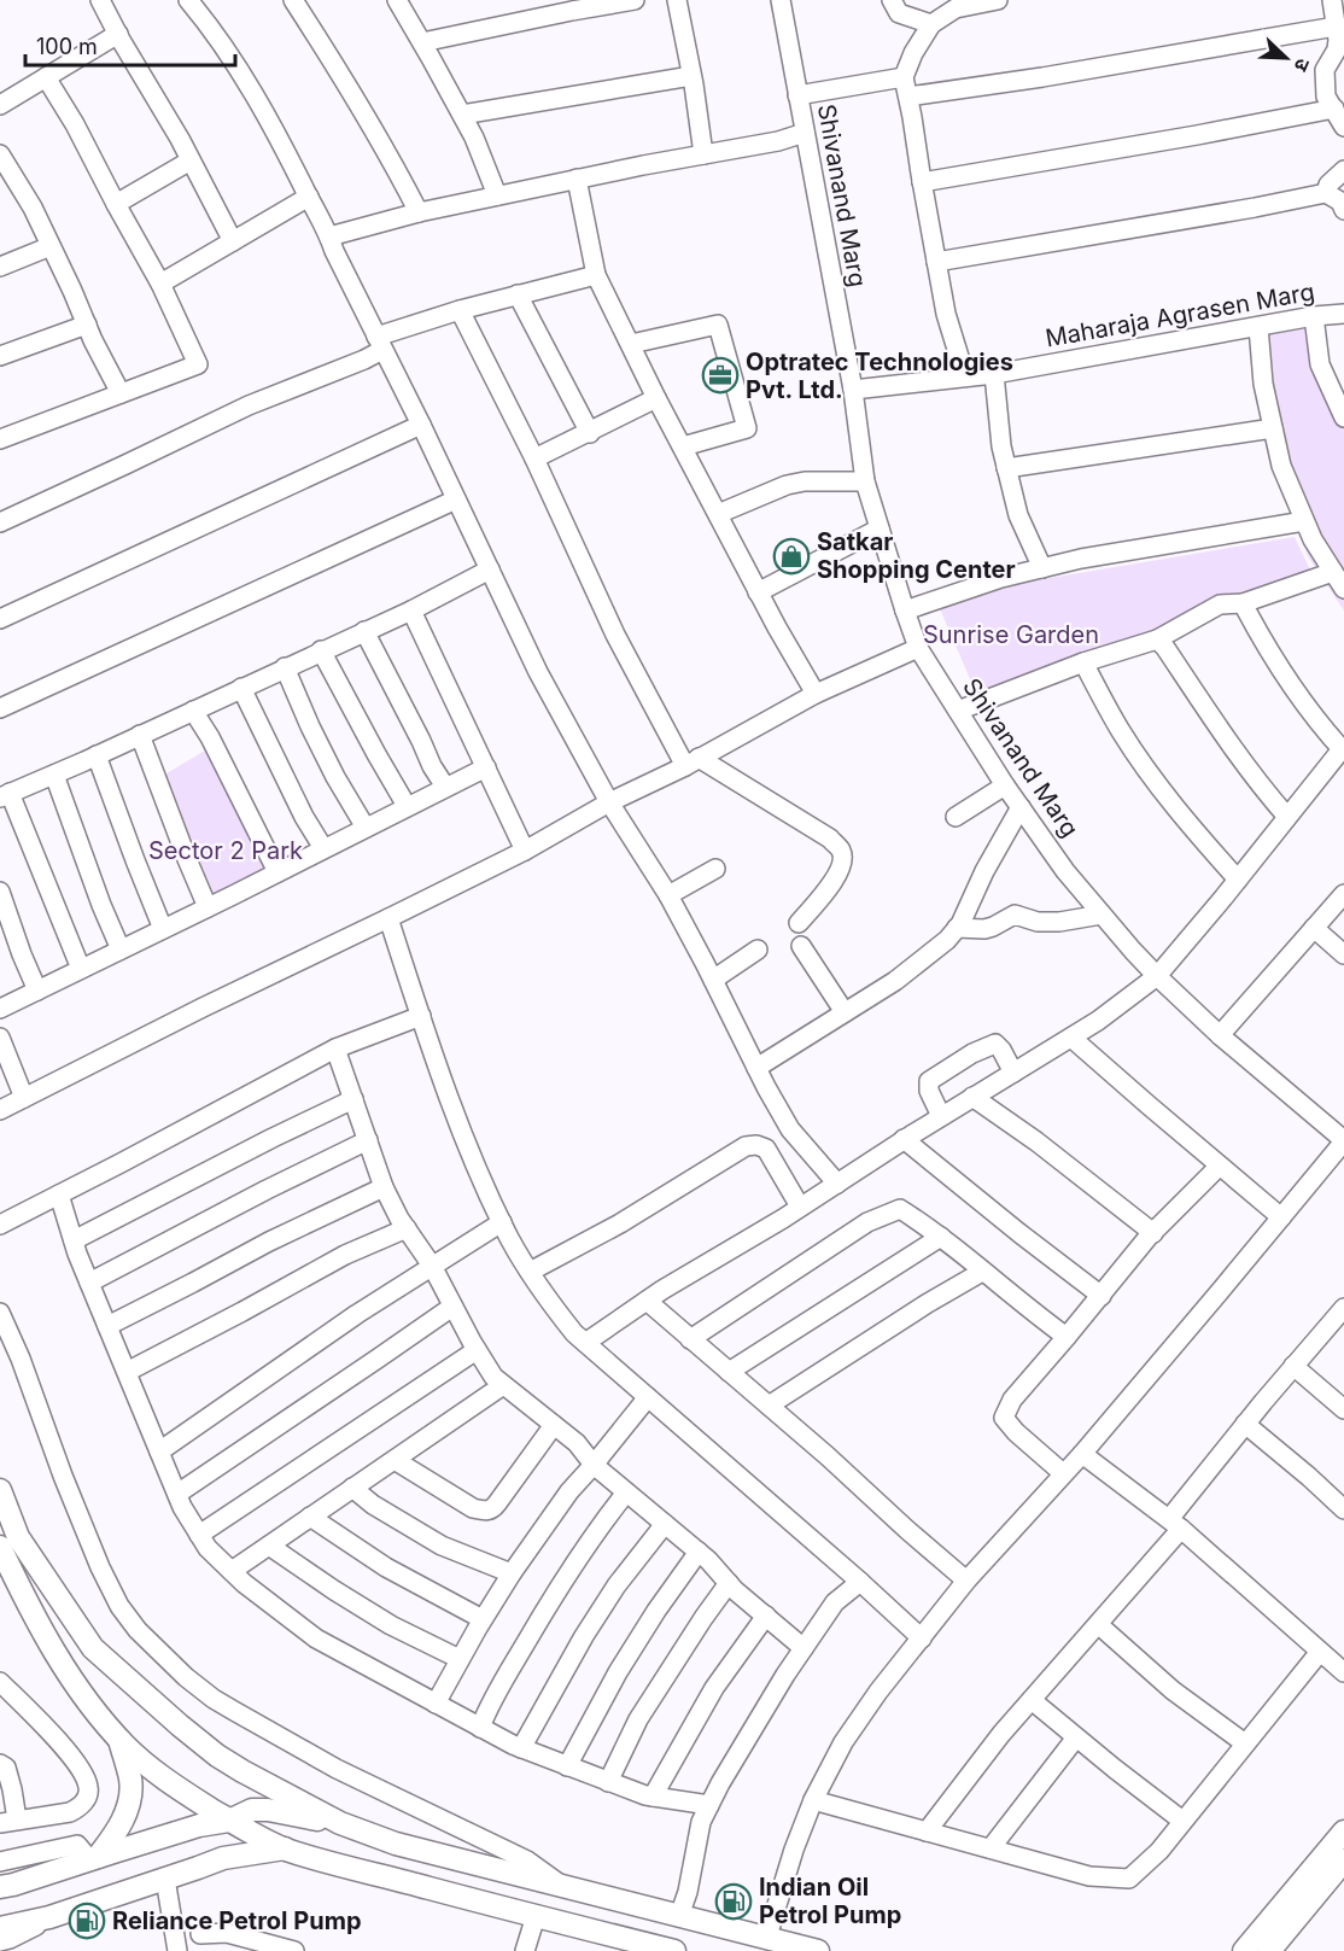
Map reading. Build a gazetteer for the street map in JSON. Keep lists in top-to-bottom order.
{
  "streets": {
    "street": ["Shivanand Marg", "Maharaja Agrasen Marg"]
  },
  "crossings": [
    ["Shivanand Marg", "Maharaja Agrasen Marg"]
  ],
  "parks": ["Sunrise Garden", "Sector 2 Park"],
  "places": {
    "office": ["Optratec Technologies Pvt. Ltd."],
    "shop": ["Satkar Shopping Center"],
    "fuel station": ["Indian Oil Petrol Pump", "Reliance Petrol Pump"]
  },
  "scale_bar": "100 m",
  "north": "bottom right"
}
